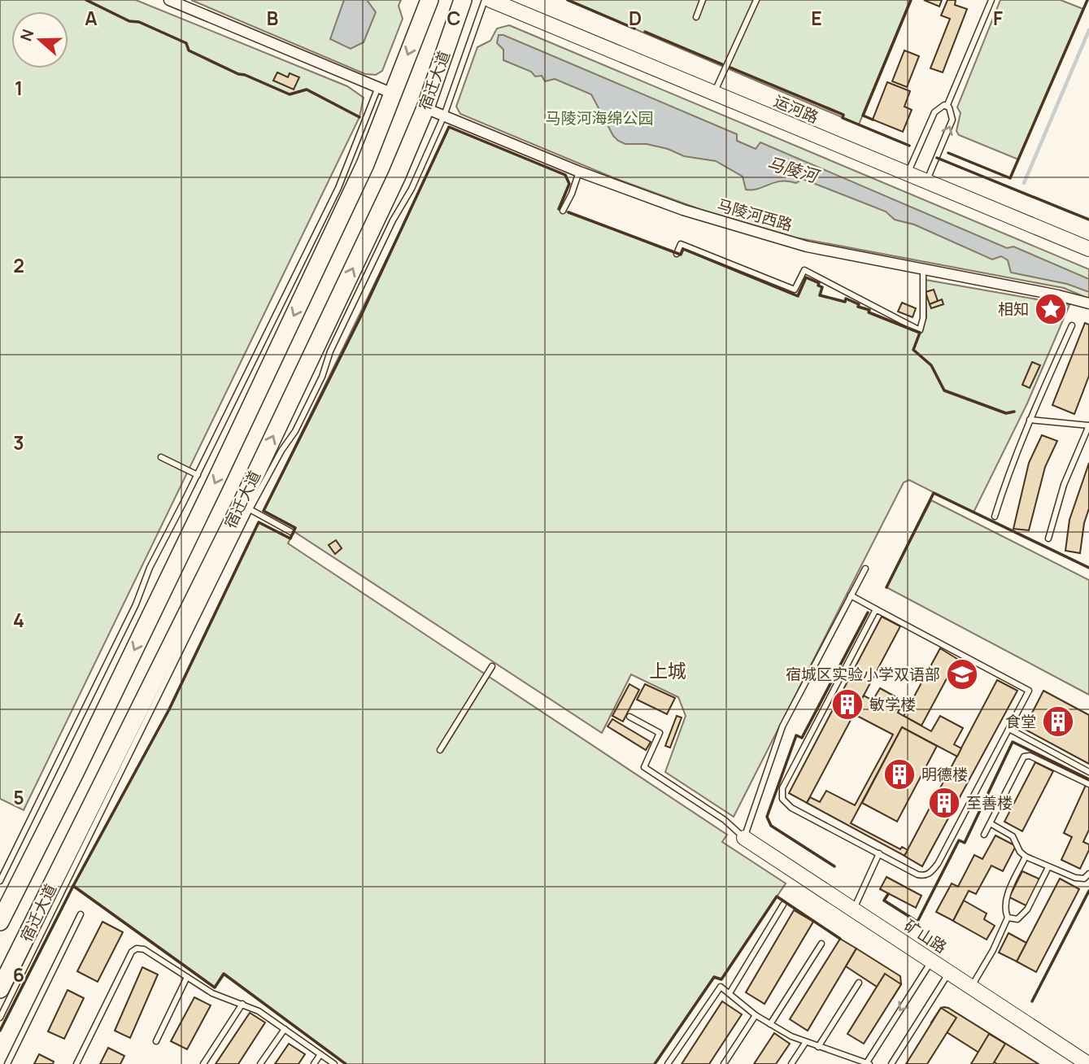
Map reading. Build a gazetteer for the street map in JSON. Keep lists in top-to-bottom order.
{
  "streets": {
    "main road": ["宿迁大道"],
    "street": ["运河路", "马陵河西路", "矿山路"]
  },
  "crossings": [
    ["宿迁大道", "马陵河西路"]
  ],
  "districts": ["上城"],
  "water": ["马陵河"],
  "parks": ["马陵河海绵公园"],
  "places": {
    "place": ["相知"],
    "school or university": ["宿城区实验小学双语部"],
    "building": [
      "敏学楼",
      "食堂",
      "明德楼",
      "至善楼"
    ]
  },
  "north": "left",
  "grid": {
    "columns": [
      "A",
      "B",
      "C",
      "D",
      "E",
      "F"
    ],
    "rows": [
      "1",
      "2",
      "3",
      "4",
      "5",
      "6"
    ]
  }
}
